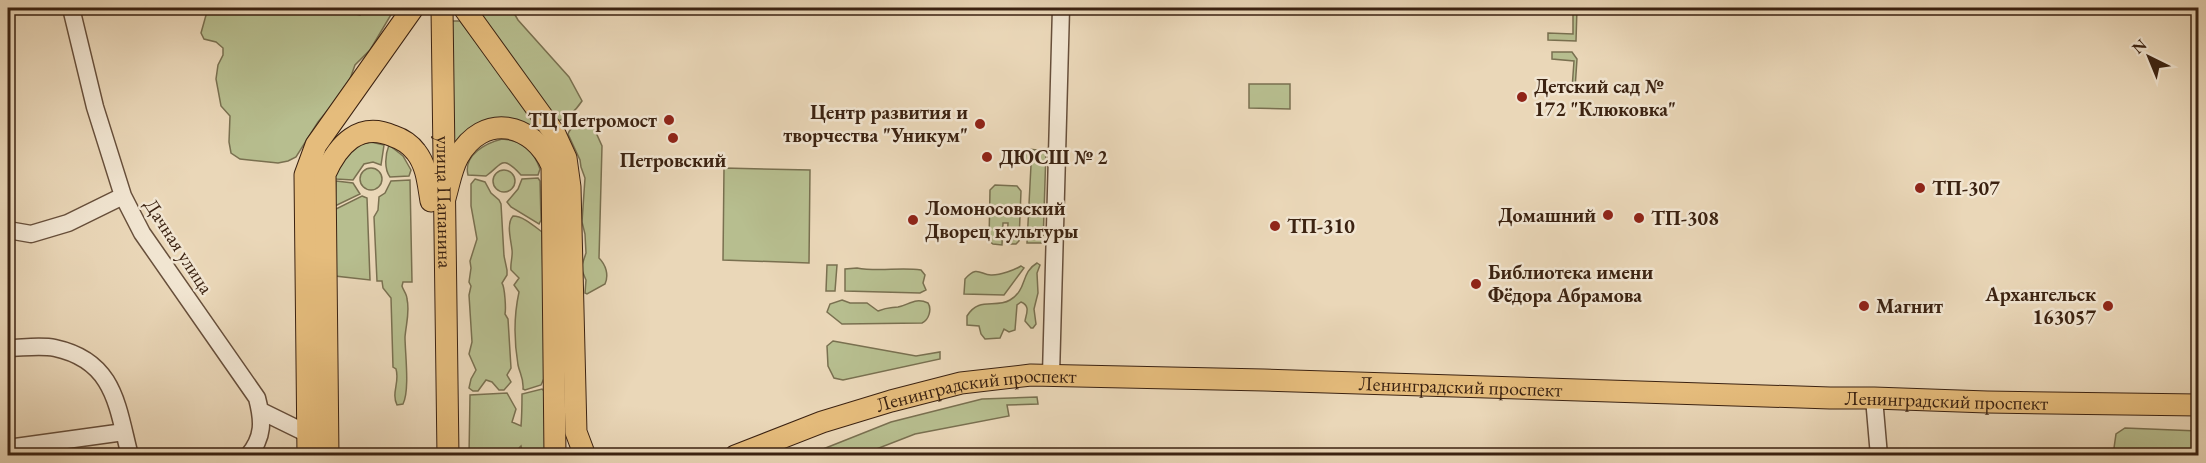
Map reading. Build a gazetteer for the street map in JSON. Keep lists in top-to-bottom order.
{
  "streets": {
    "main road": ["улица Папанина", "Ленинградский проспект"],
    "street": ["Дачная улица"]
  },
  "places": [
    "Детский сад № 172 \"Клюковка\"",
    "ТЦ Петромост",
    "Центр развития и творчества \"Уникум\"",
    "Петровский",
    "ДЮСШ № 2",
    "ТП-307",
    "Домашний",
    "ТП-308",
    "Ломоносовский Дворец культуры",
    "ТП-310",
    "Библиотека имени Фёдора Абрамова",
    "Магнит",
    "Архангельск 163057"
  ],
  "north": "top left"
}
